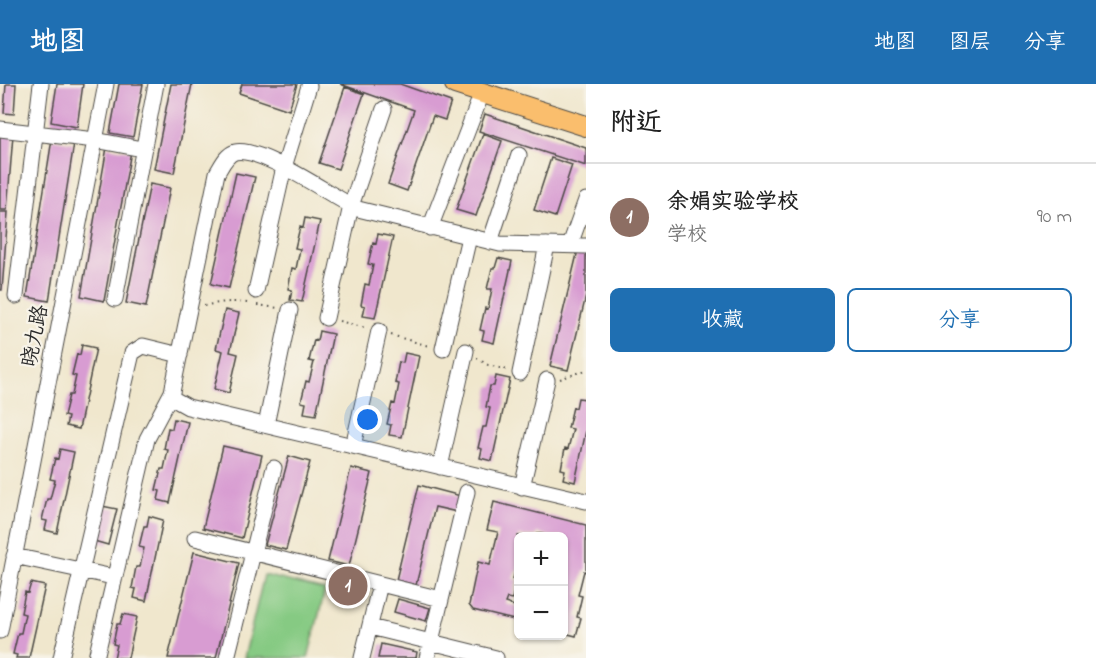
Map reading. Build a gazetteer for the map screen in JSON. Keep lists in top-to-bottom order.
{
  "streets": {
    "street": ["晓九路"]
  },
  "page": {
    "header": "地图",
    "nav": ["地图", "图层", "分享"],
    "heading": "附近",
    "list": [
      {
        "mark": "1",
        "name": "余娟实验学校",
        "note": "学校",
        "value": "90 m"
      }
    ],
    "buttons": ["收藏", "分享"],
    "map_buttons": ["+", "−"],
    "pins": "1"
  }
}
